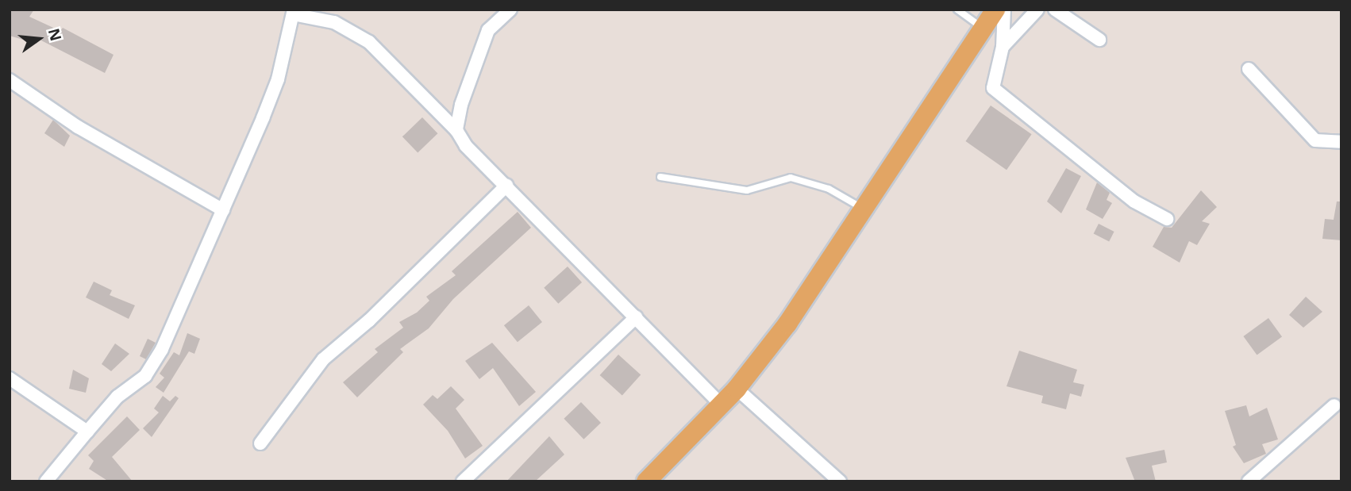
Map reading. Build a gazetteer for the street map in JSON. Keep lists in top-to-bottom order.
{
  "north": "right"
}
